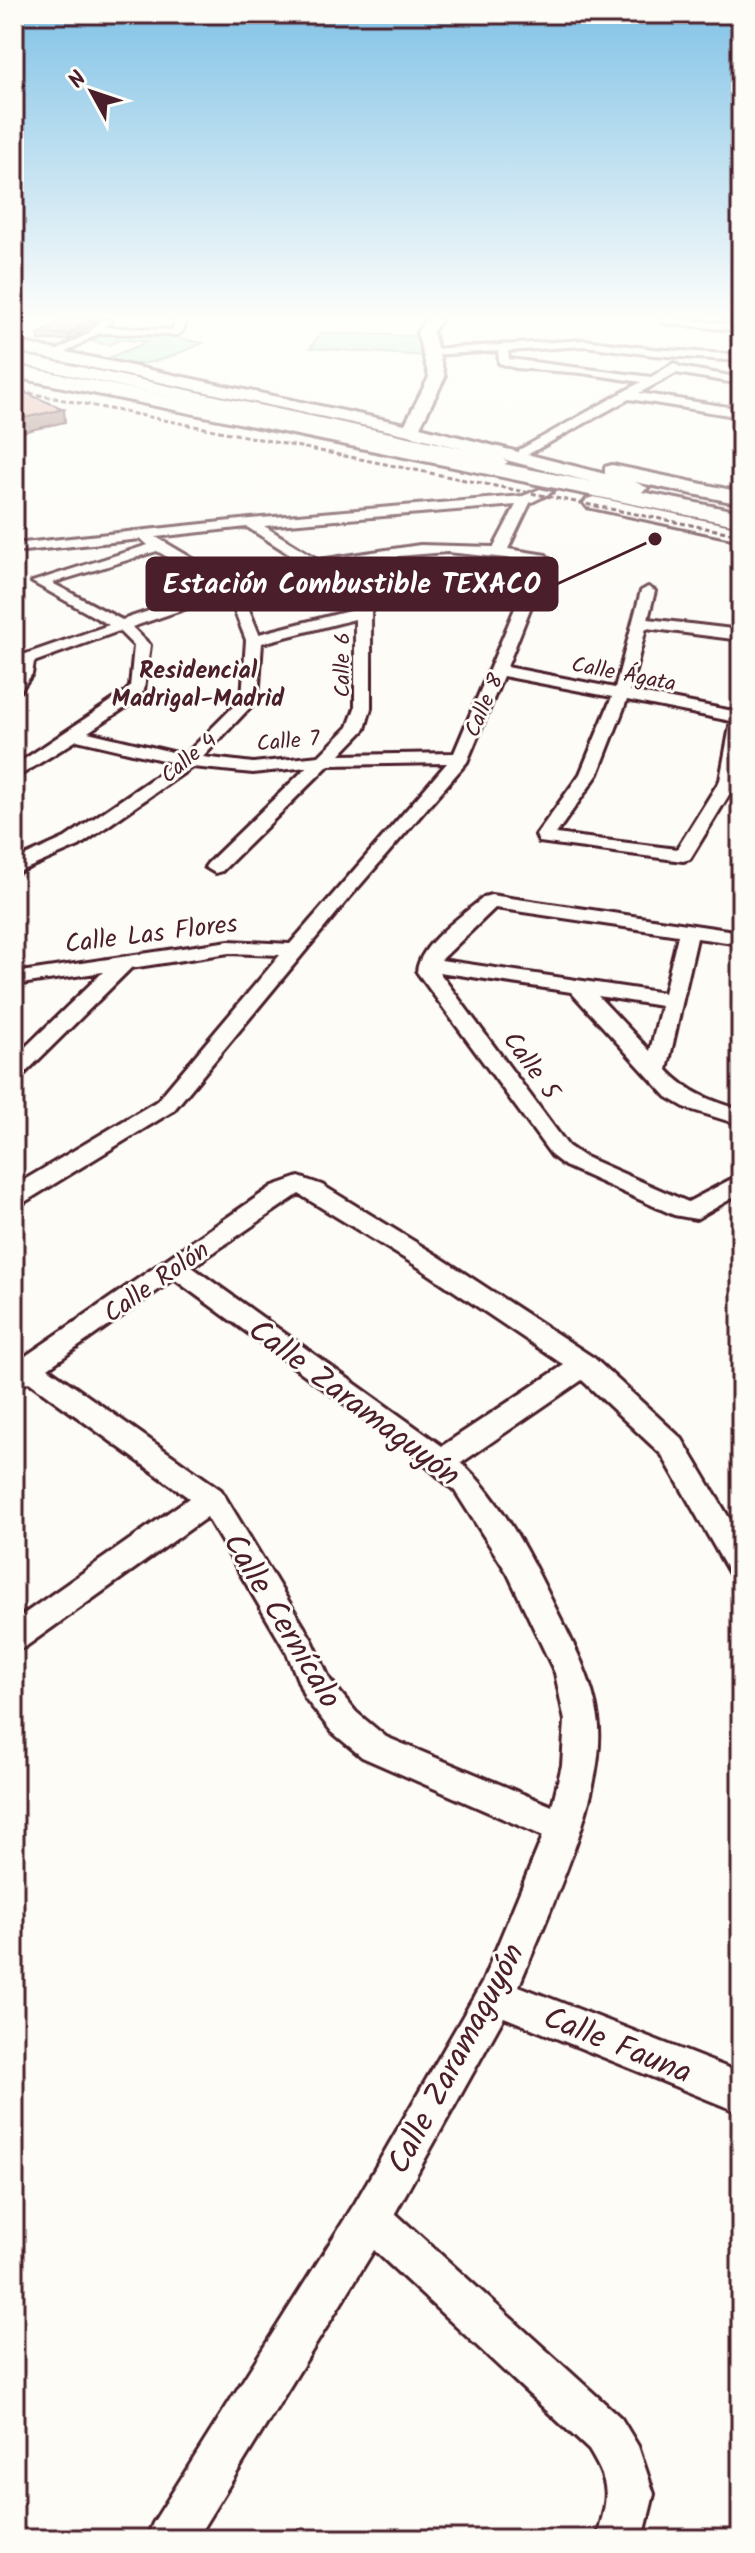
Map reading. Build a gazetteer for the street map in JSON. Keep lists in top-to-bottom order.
{
  "streets": {
    "street": [
      "Calle 6",
      "Calle Ágata",
      "Calle 8",
      "Calle 7",
      "Calle 4",
      "Calle Las Flores",
      "Calle 5",
      "Calle Rolón",
      "Calle Zaramaguyón",
      "Calle Cernícalo",
      "Calle Fauna"
    ]
  },
  "crossings": [
    ["Calle 6", "Calle 8"],
    ["Calle 6", "Calle 7"],
    ["Calle Ágata", "Calle 8"],
    ["Calle 8", "Calle 7"],
    ["Calle 8", "Calle 4"],
    ["Calle 8", "Calle Las Flores"],
    ["Calle 7", "Calle 4"],
    ["Calle Rolón", "Calle Zaramaguyón"],
    ["Calle Rolón", "Calle Cernícalo"],
    ["Calle Zaramaguyón", "Calle Cernícalo"],
    ["Calle Zaramaguyón", "Calle Fauna"]
  ],
  "districts": ["Residencial Madrigal-Madrid"],
  "places": ["Estación Combustible TEXACO"],
  "north": "top left"
}
